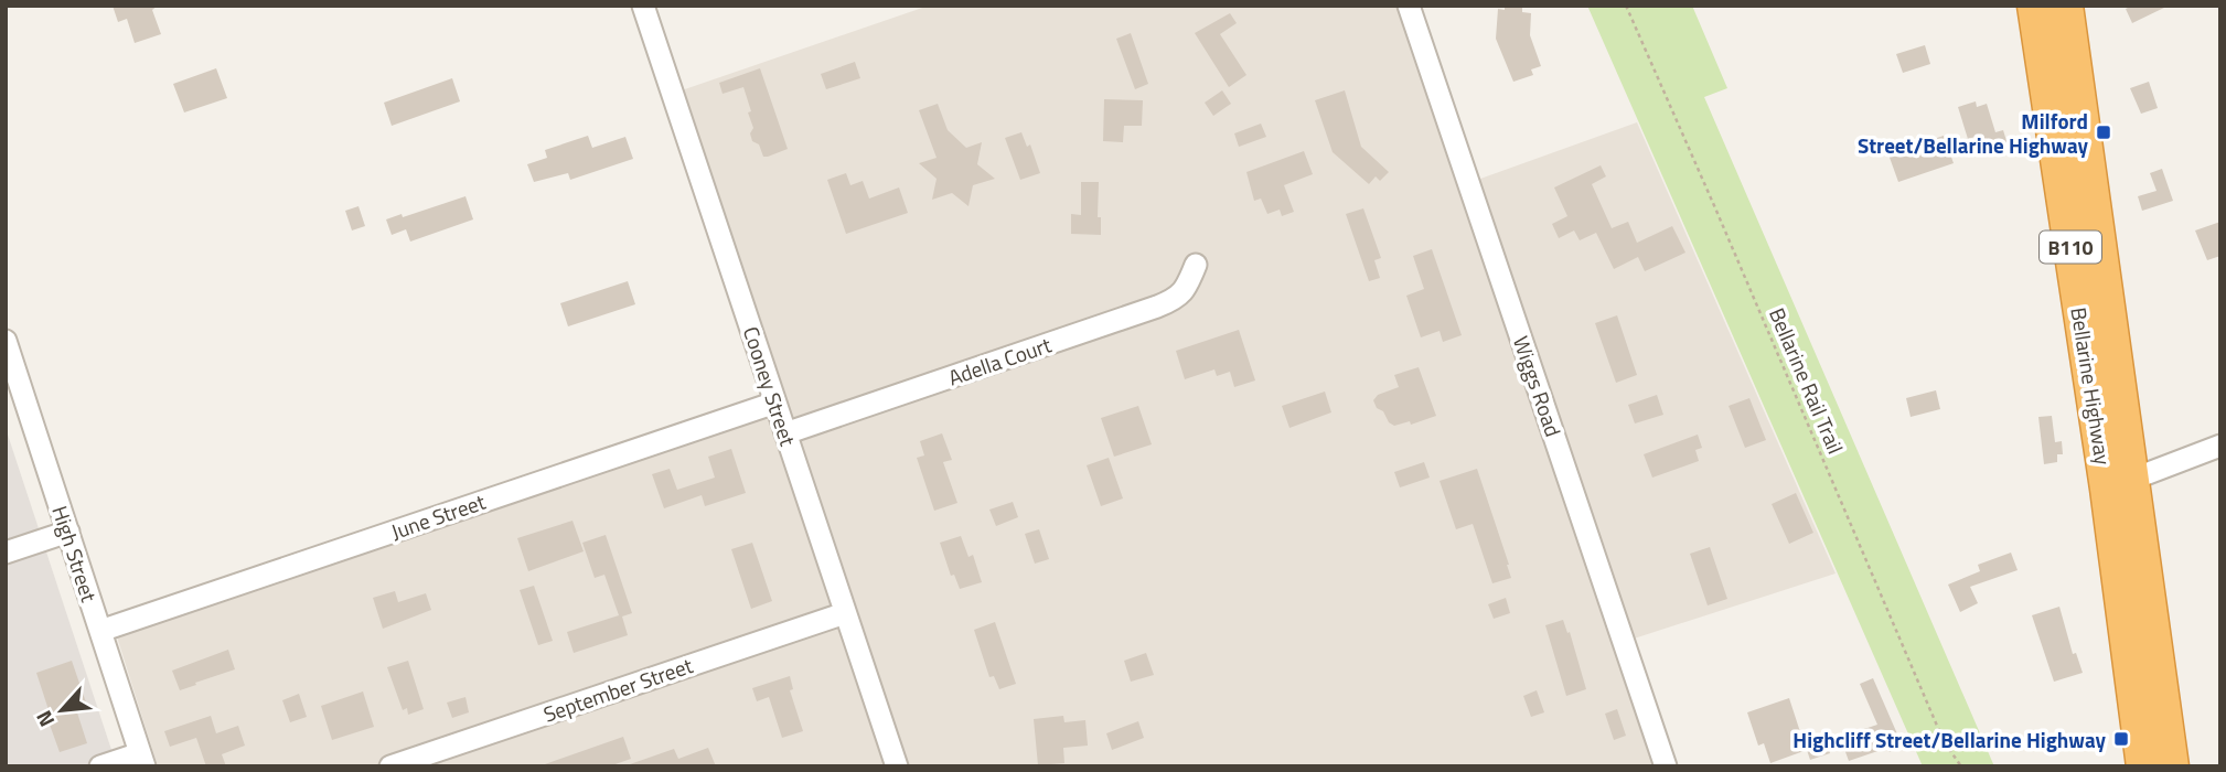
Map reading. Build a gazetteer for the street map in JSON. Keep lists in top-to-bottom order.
{
  "streets": {
    "highway": ["B110", "Bellarine Highway"],
    "street": [
      "Adella Court",
      "Cooney Street",
      "Wiggs Road",
      "June Street",
      "High Street",
      "September Street"
    ],
    "path": ["Bellarine Rail Trail"]
  },
  "crossings": [
    ["Adella Court", "Cooney Street"],
    ["Cooney Street", "June Street"],
    ["Cooney Street", "September Street"],
    ["June Street", "High Street"]
  ],
  "places": {
    "transit": ["Milford Street/Bellarine Highway", "Highcliff Street/Bellarine Highway"]
  },
  "north": "bottom left"
}
